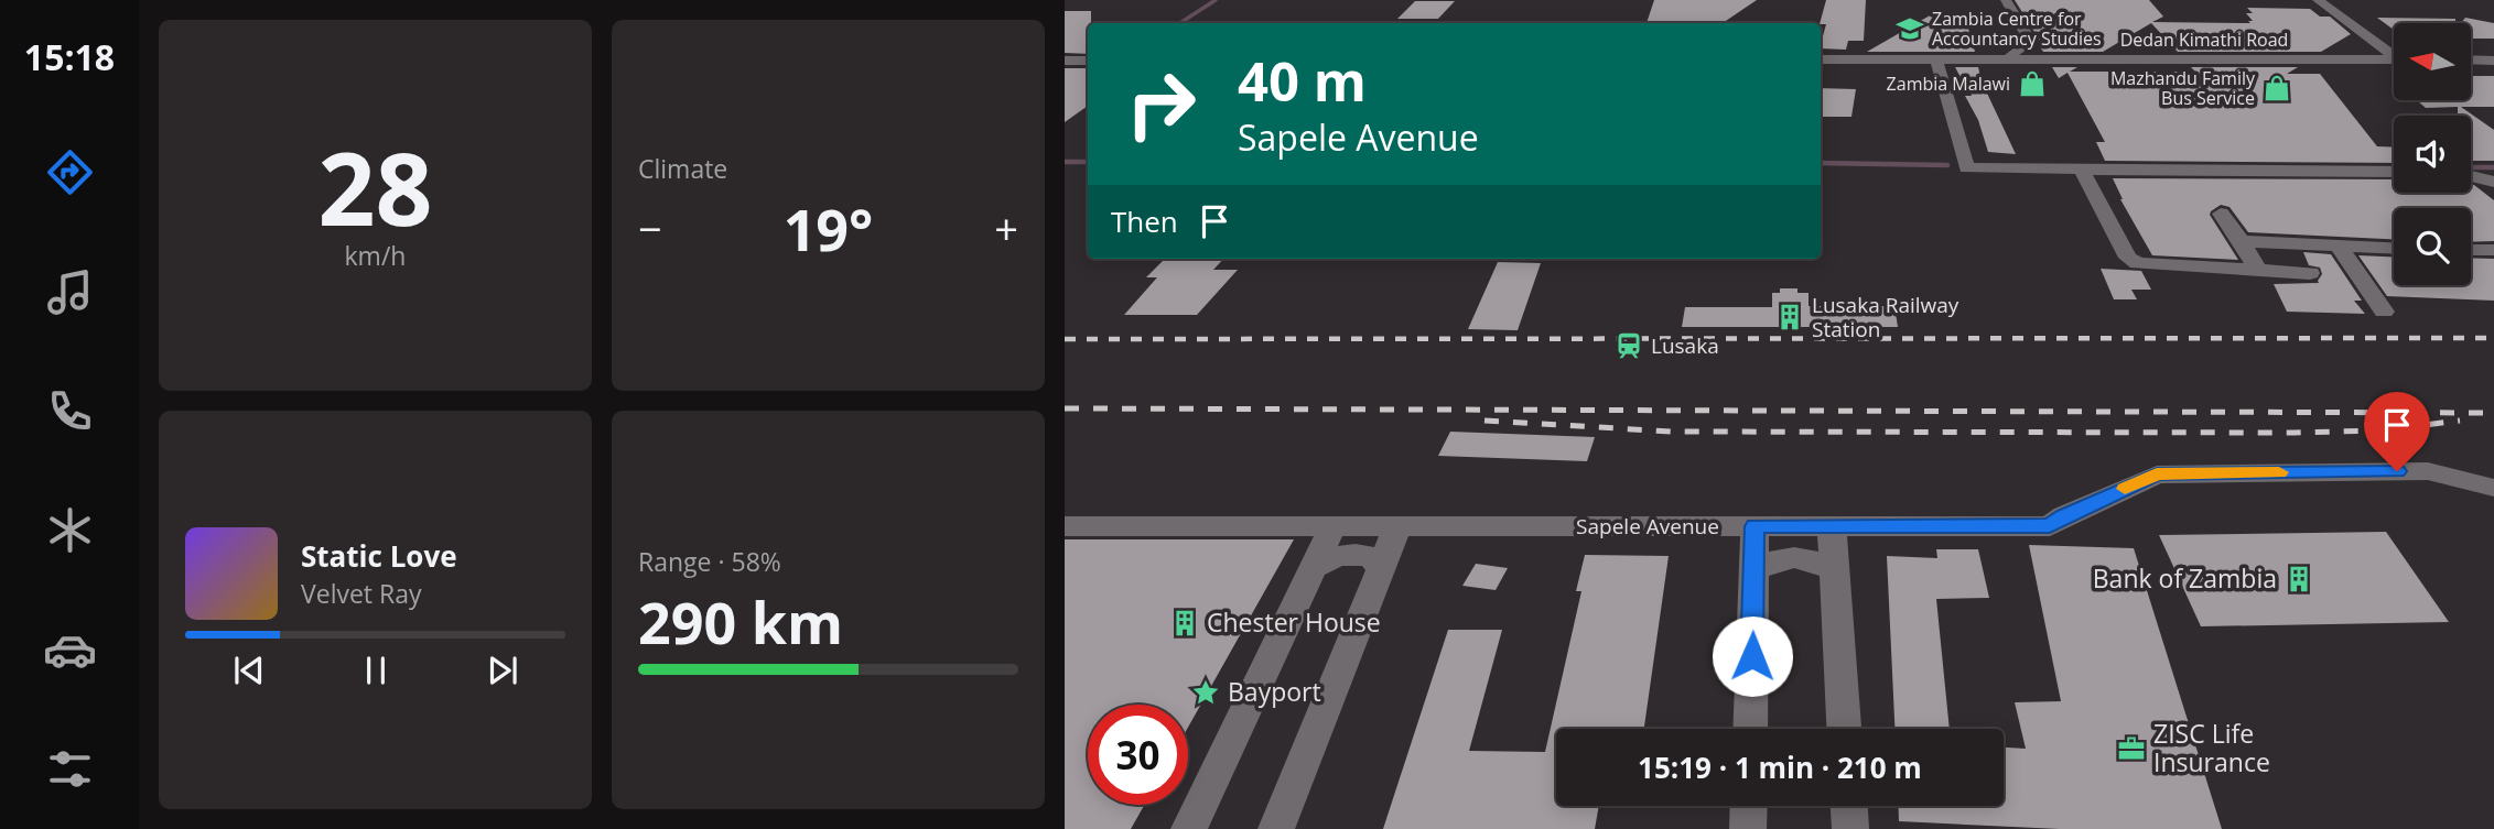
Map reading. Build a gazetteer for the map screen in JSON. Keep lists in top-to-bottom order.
{
  "streets": {
    "street": ["Dedan Kimathi Road", "Sapele Avenue"]
  },
  "places": {
    "school or university": ["Zambia Centre for Accountancy Studies"],
    "shop": ["Zambia Malawi", "Mazhandu Family Bus Service"],
    "building": ["Lusaka Railway Station", "Bank of Zambia", "Chester House"],
    "station": ["Lusaka"],
    "place": ["Bayport"],
    "office": ["ZISC Life Insurance"]
  },
  "north": "left",
  "page": {
    "tabs": "15:18",
    "tile": [
      ["28", "km/h"],
      "Climate",
      ["Range · 58%", "290 km"]
    ],
    "turn": ["40 m", "Sapele Avenue"],
    "then": "Then",
    "heat": ["−", "19°", "+"],
    "song": ["Static Love", "Velvet Ray"],
    "limit": "30",
    "trip": "15:19 · 1 min · 210 m"
  }
}
